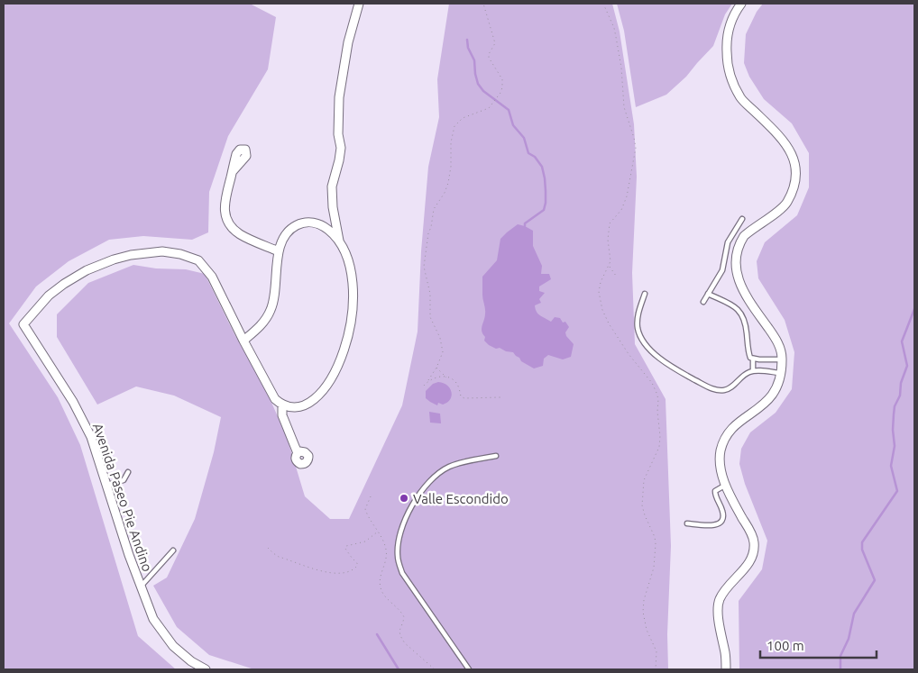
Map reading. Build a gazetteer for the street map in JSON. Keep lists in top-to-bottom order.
{
  "streets": {
    "street": ["Avenida Paseo Pie Andino"]
  },
  "places": ["Valle Escondido"],
  "scale_bar": "100 m"
}
